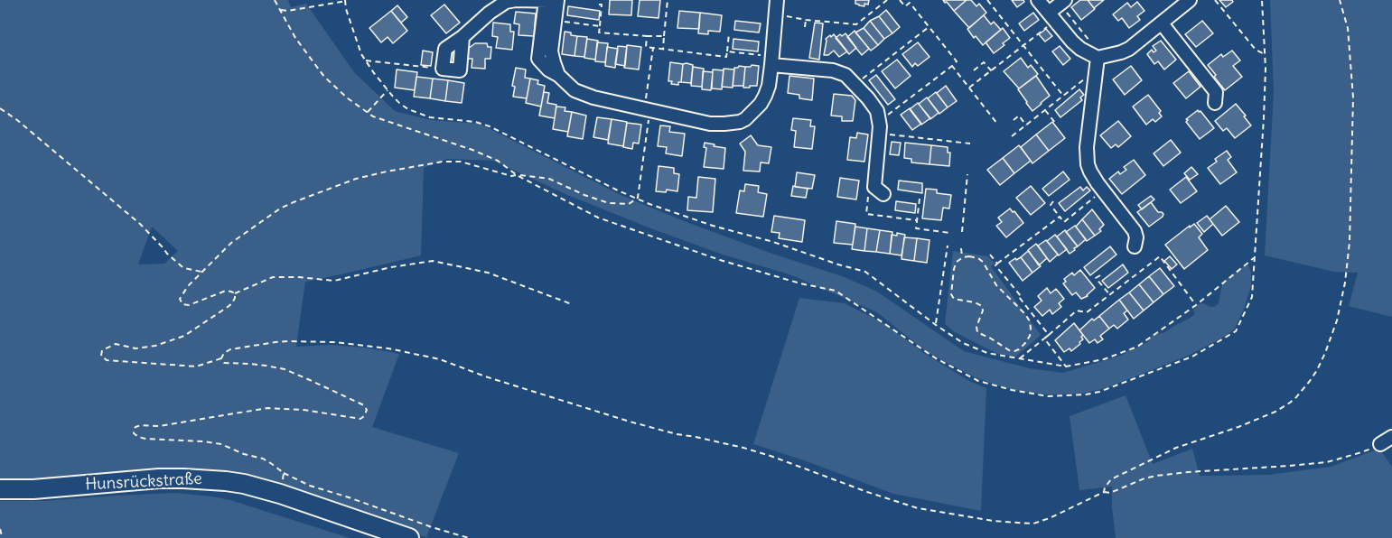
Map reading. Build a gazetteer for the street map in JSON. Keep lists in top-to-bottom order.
{
  "streets": {
    "main road": ["Hunsrückstraße"]
  }
}
